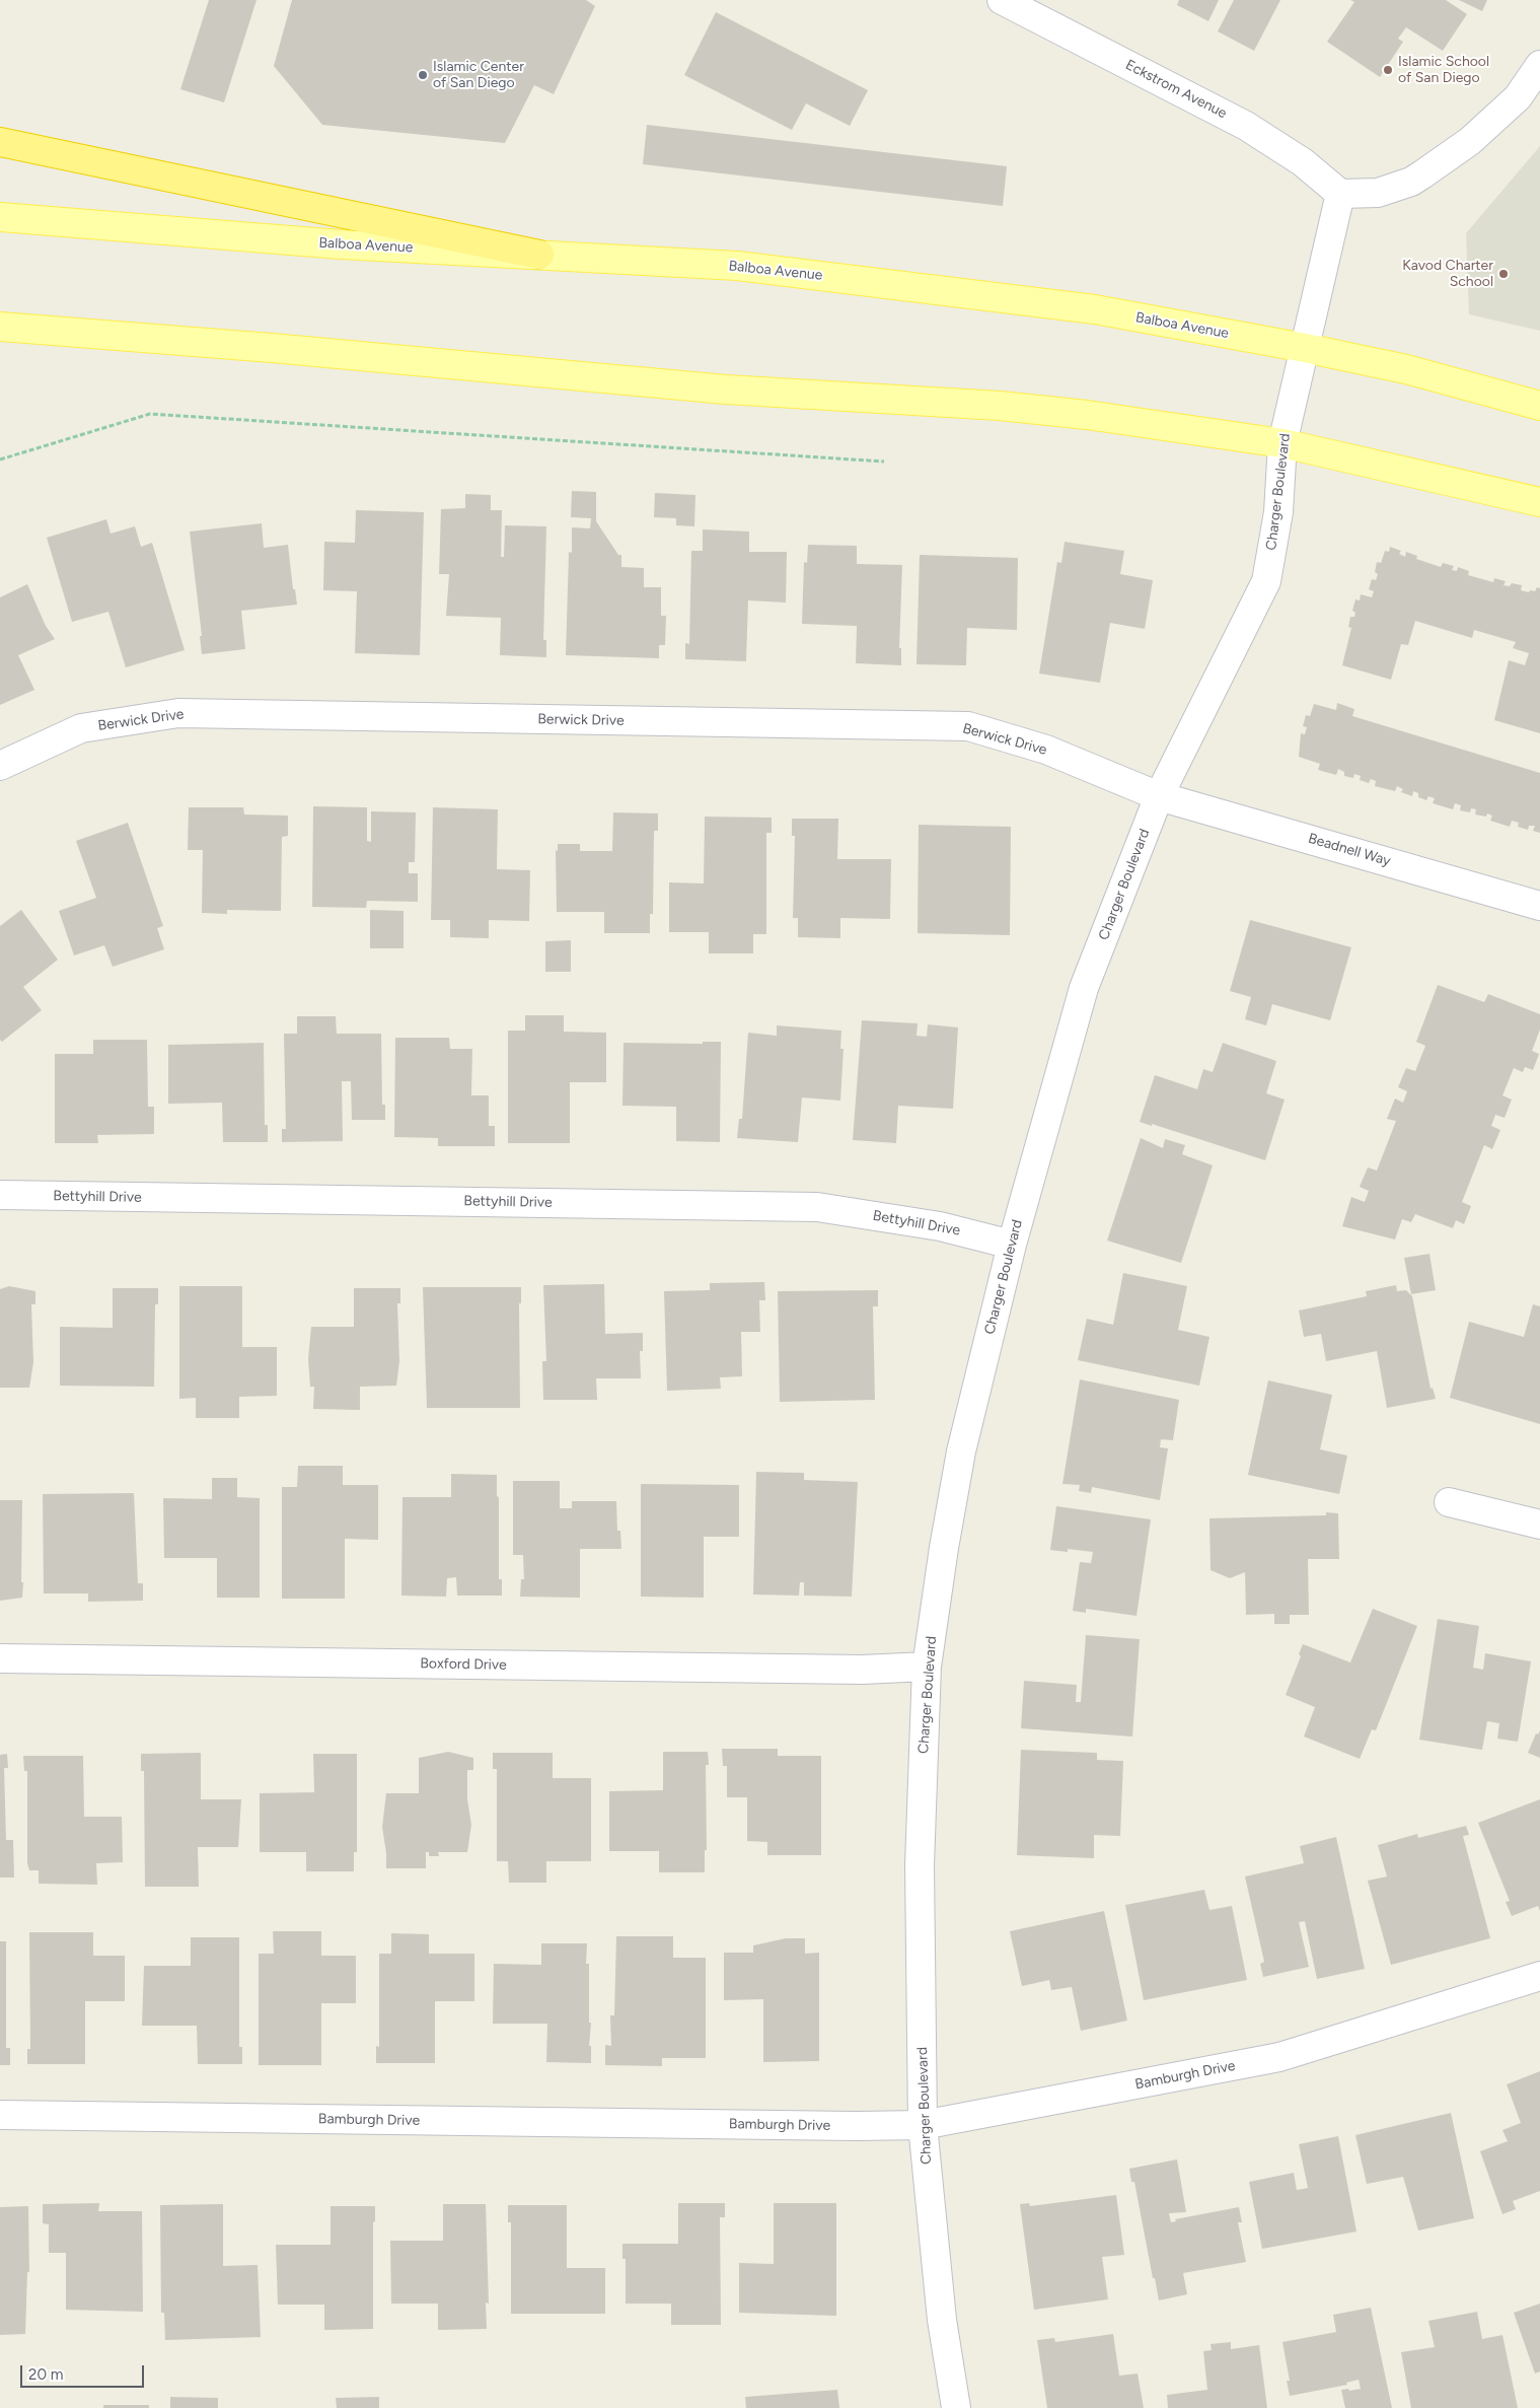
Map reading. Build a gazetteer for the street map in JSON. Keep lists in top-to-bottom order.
{
  "streets": {
    "main road": ["Balboa Avenue"],
    "street": [
      "Eckstrom Avenue",
      "Charger Boulevard",
      "Berwick Drive",
      "Beadnell Way",
      "Bettyhill Drive",
      "Boxford Drive",
      "Bamburgh Drive"
    ]
  },
  "crossings": [
    ["Eckstrom Avenue", "Charger Boulevard"],
    ["Balboa Avenue", "Charger Boulevard"],
    ["Charger Boulevard", "Berwick Drive"],
    ["Charger Boulevard", "Beadnell Way"],
    ["Charger Boulevard", "Bettyhill Drive"],
    ["Charger Boulevard", "Boxford Drive"],
    ["Charger Boulevard", "Bamburgh Drive"],
    ["Berwick Drive", "Beadnell Way"]
  ],
  "places": ["Islamic School of San Diego", "Islamic Center of San Diego", "Kavod Charter School"],
  "scale_bar": "20 m"
}
